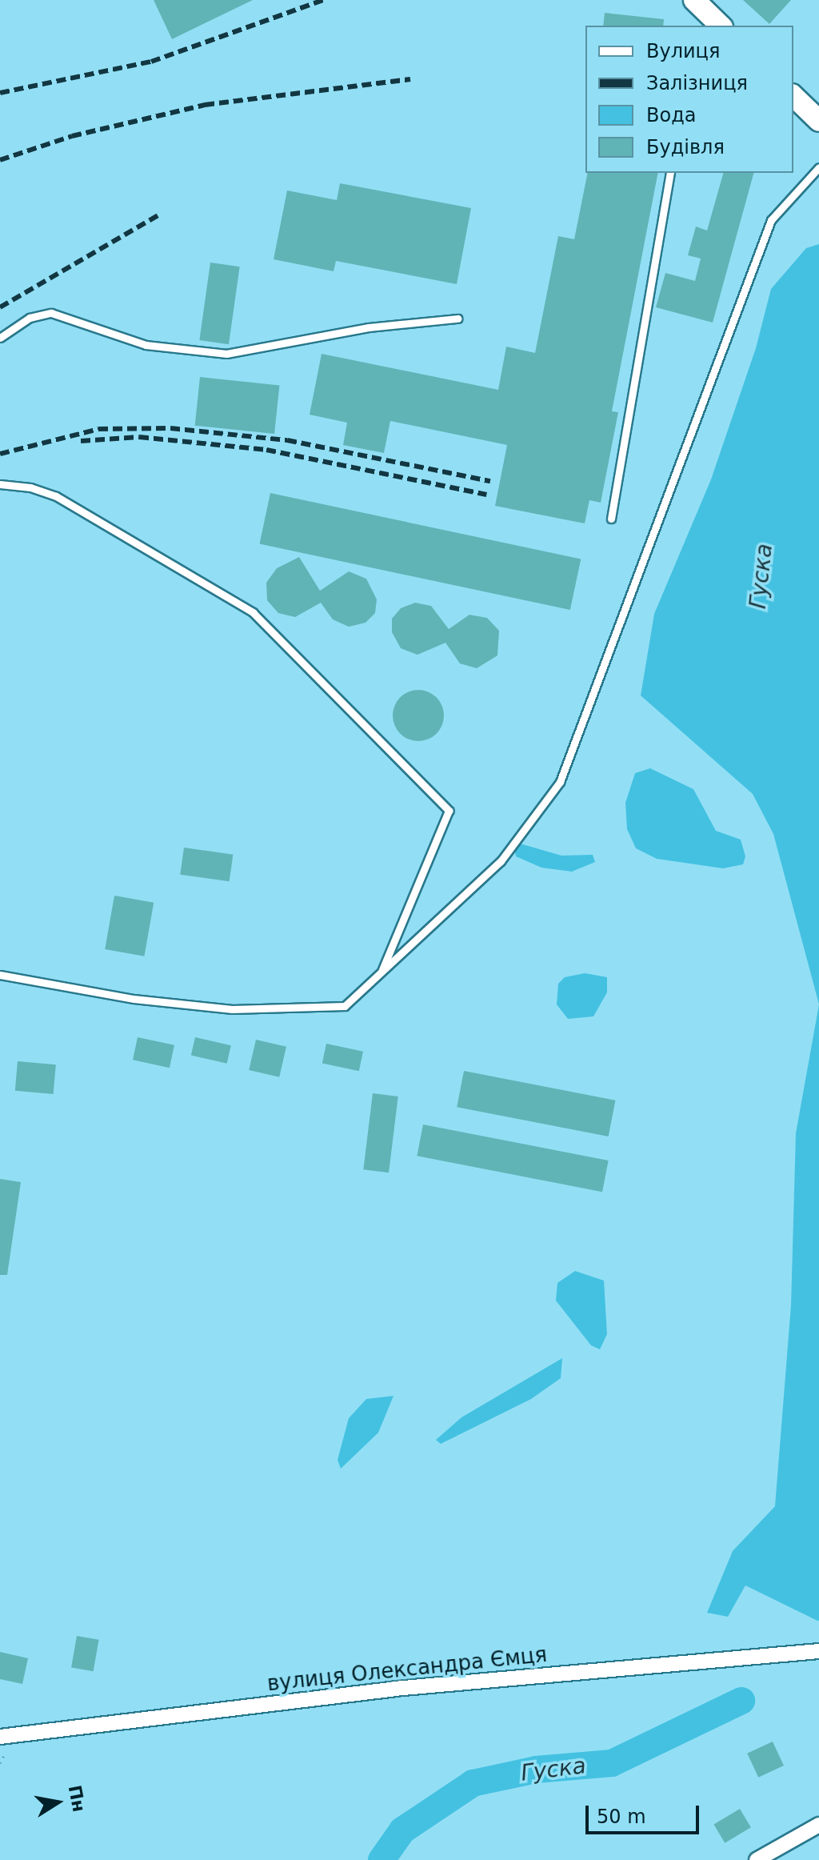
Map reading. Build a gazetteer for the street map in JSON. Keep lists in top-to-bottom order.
{
  "streets": {
    "street": ["вулиця Олександра Ємця"]
  },
  "water": ["Гуска"],
  "legend": [
    "Вулиця",
    "Залізниця",
    "Вода",
    "Будівля"
  ],
  "scale_bar": "50 m",
  "north": "right"
}
